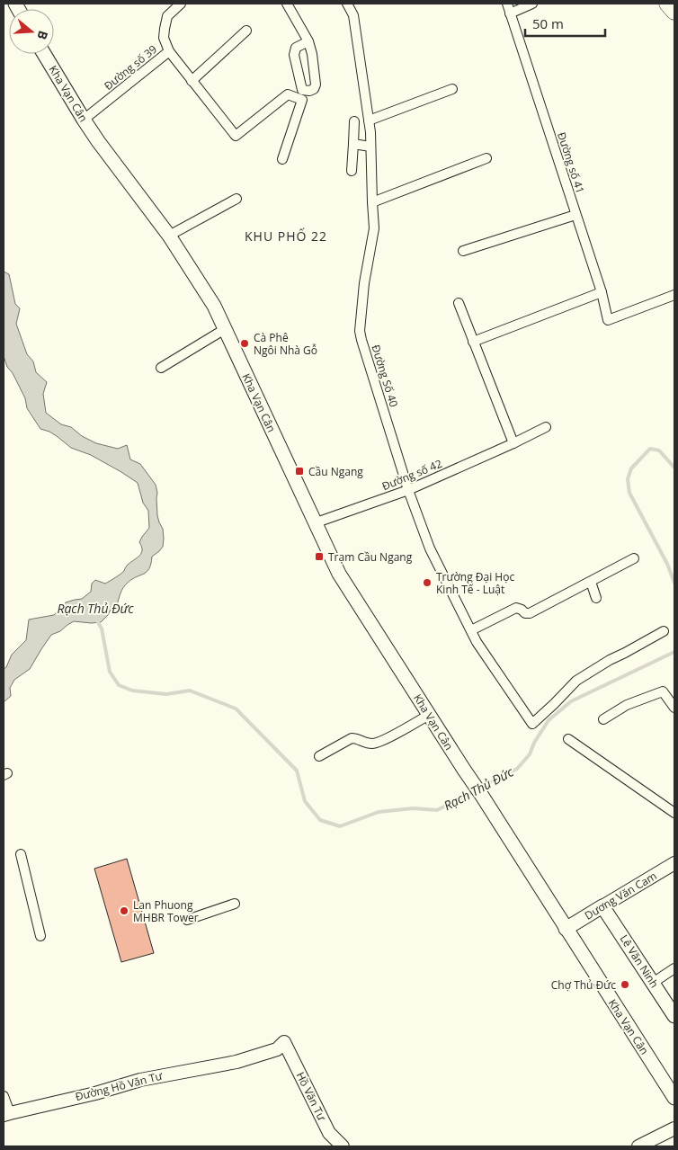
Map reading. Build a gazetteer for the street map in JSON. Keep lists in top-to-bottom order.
{
  "streets": {
    "main road": ["Kha Vạn Cân", "Dương Văn Cam", "Lê Văn Ninh"],
    "street": [
      "Đường số 39",
      "Đường số 41",
      "Đường Số 40",
      "Đường số 42",
      "Đường Hồ Văn Tư",
      "Hồ Văn Tư"
    ]
  },
  "crossings": [
    ["Đường số 39", "Kha Vạn Cân"],
    ["Kha Vạn Cân", "Đường số 42"],
    ["Kha Vạn Cân", "Dương Văn Cam"],
    ["Đường Số 40", "Đường số 42"],
    ["Dương Văn Cam", "Lê Văn Ninh"],
    ["Đường Hồ Văn Tư", "Hồ Văn Tư"]
  ],
  "districts": ["KHU PHỐ 22"],
  "water": ["Rạch Thủ Đức"],
  "places": {
    "other": [
      "Cà Phê Ngôi Nhà Gỗ",
      "Trường Đại Học Kinh Tế - Luật",
      "Lan Phuong MHBR Tower",
      "Chợ Thủ Đức"
    ],
    "transit": ["Cầu Ngang", "Trạm Cầu Ngang"]
  },
  "scale_bar": "50 m",
  "north": "right"
}
